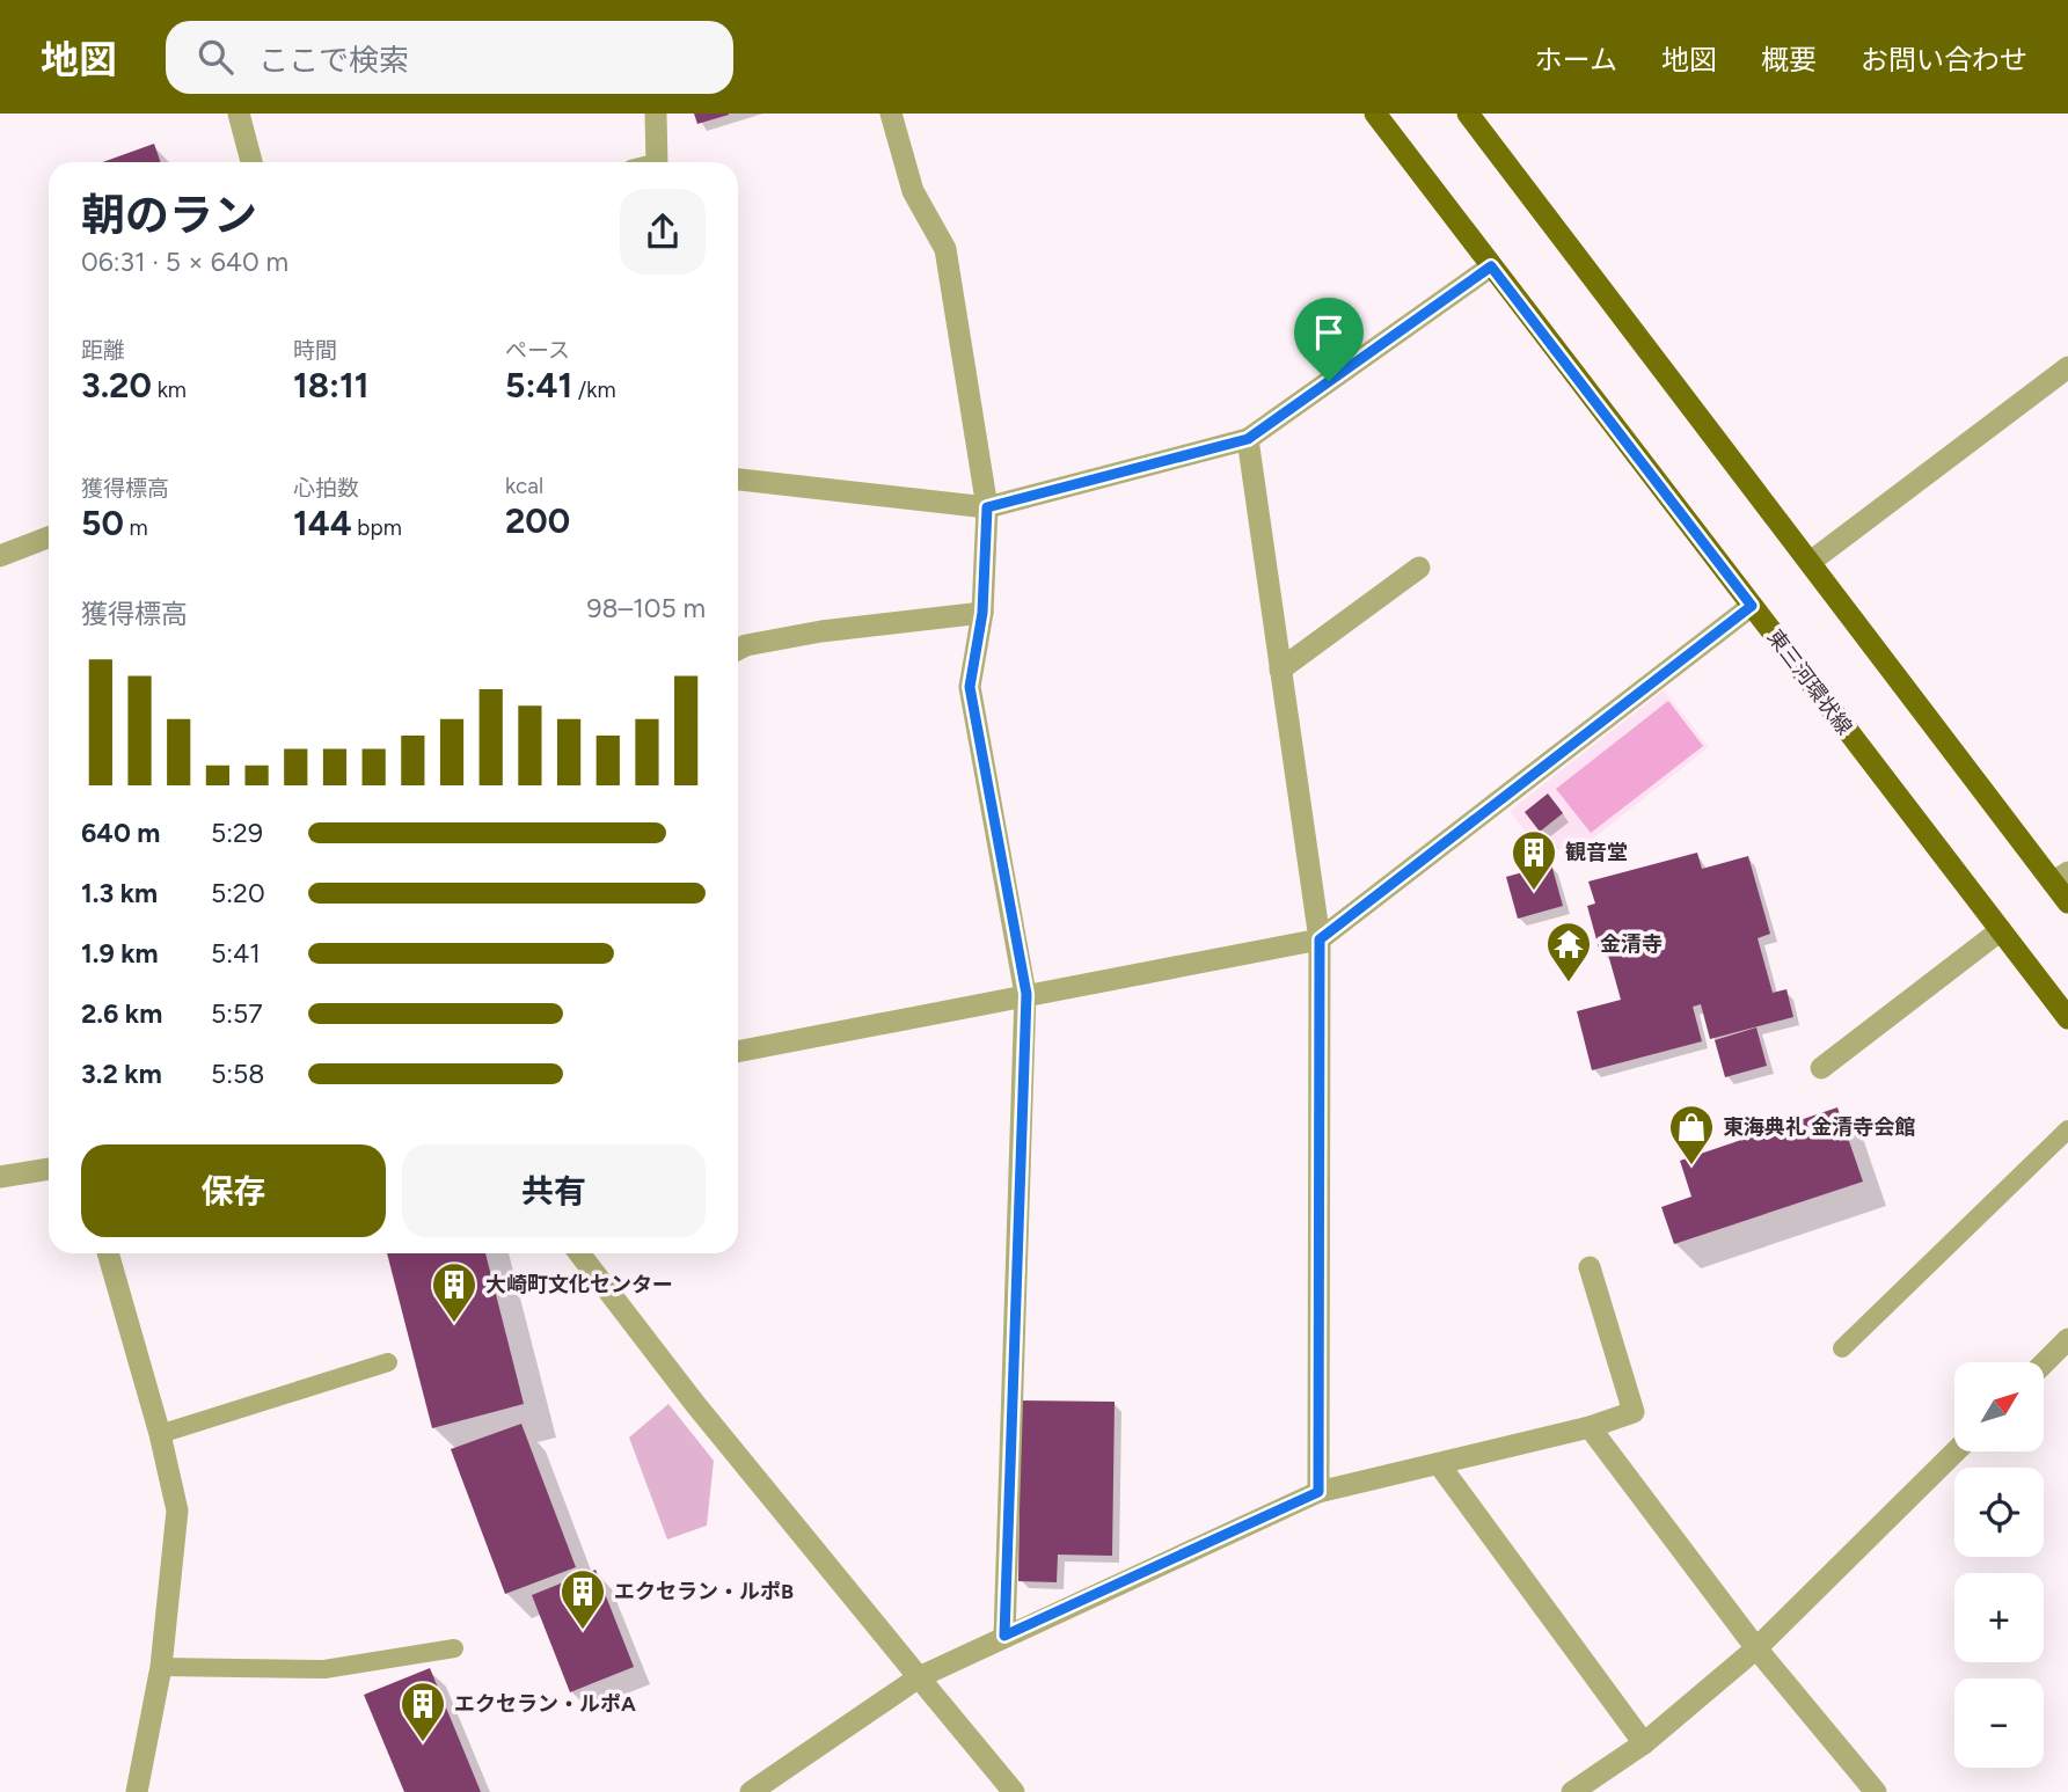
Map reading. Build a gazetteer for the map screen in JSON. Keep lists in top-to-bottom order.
{
  "streets": {
    "main road": ["東三河環状線"]
  },
  "places": {
    "building": [
      "観音堂",
      "大崎町文化センター",
      "エクセラン・ルポB",
      "エクセラン・ルポA"
    ],
    "temple": ["金清寺"],
    "shop": ["東海典礼 金清寺会館"]
  },
  "north": "top right",
  "page": {
    "header": "地図",
    "search": "ここで検索",
    "nav": [
      "ホーム",
      "地図",
      "概要",
      "お問い合わせ"
    ],
    "heading": ["朝のラン", "06:31 · 5 × 640 m"],
    "stats": [
      ["距離", "3.20 km"],
      ["時間", "18:11"],
      ["ペース", "5:41 /km"],
      ["獲得標高", "50 m"],
      ["心拍数", "144 bpm"],
      ["kcal", "200"]
    ],
    "chart": ["獲得標高", "98–105 m"],
    "list": [
      {
        "name": "640 m",
        "note": "5:29"
      },
      {
        "name": "1.3 km",
        "note": "5:20"
      },
      {
        "name": "1.9 km",
        "note": "5:41"
      },
      {
        "name": "2.6 km",
        "note": "5:57"
      },
      {
        "name": "3.2 km",
        "note": "5:58"
      }
    ],
    "buttons": ["保存", "共有"],
    "map_buttons": ["+", "−"]
  }
}
